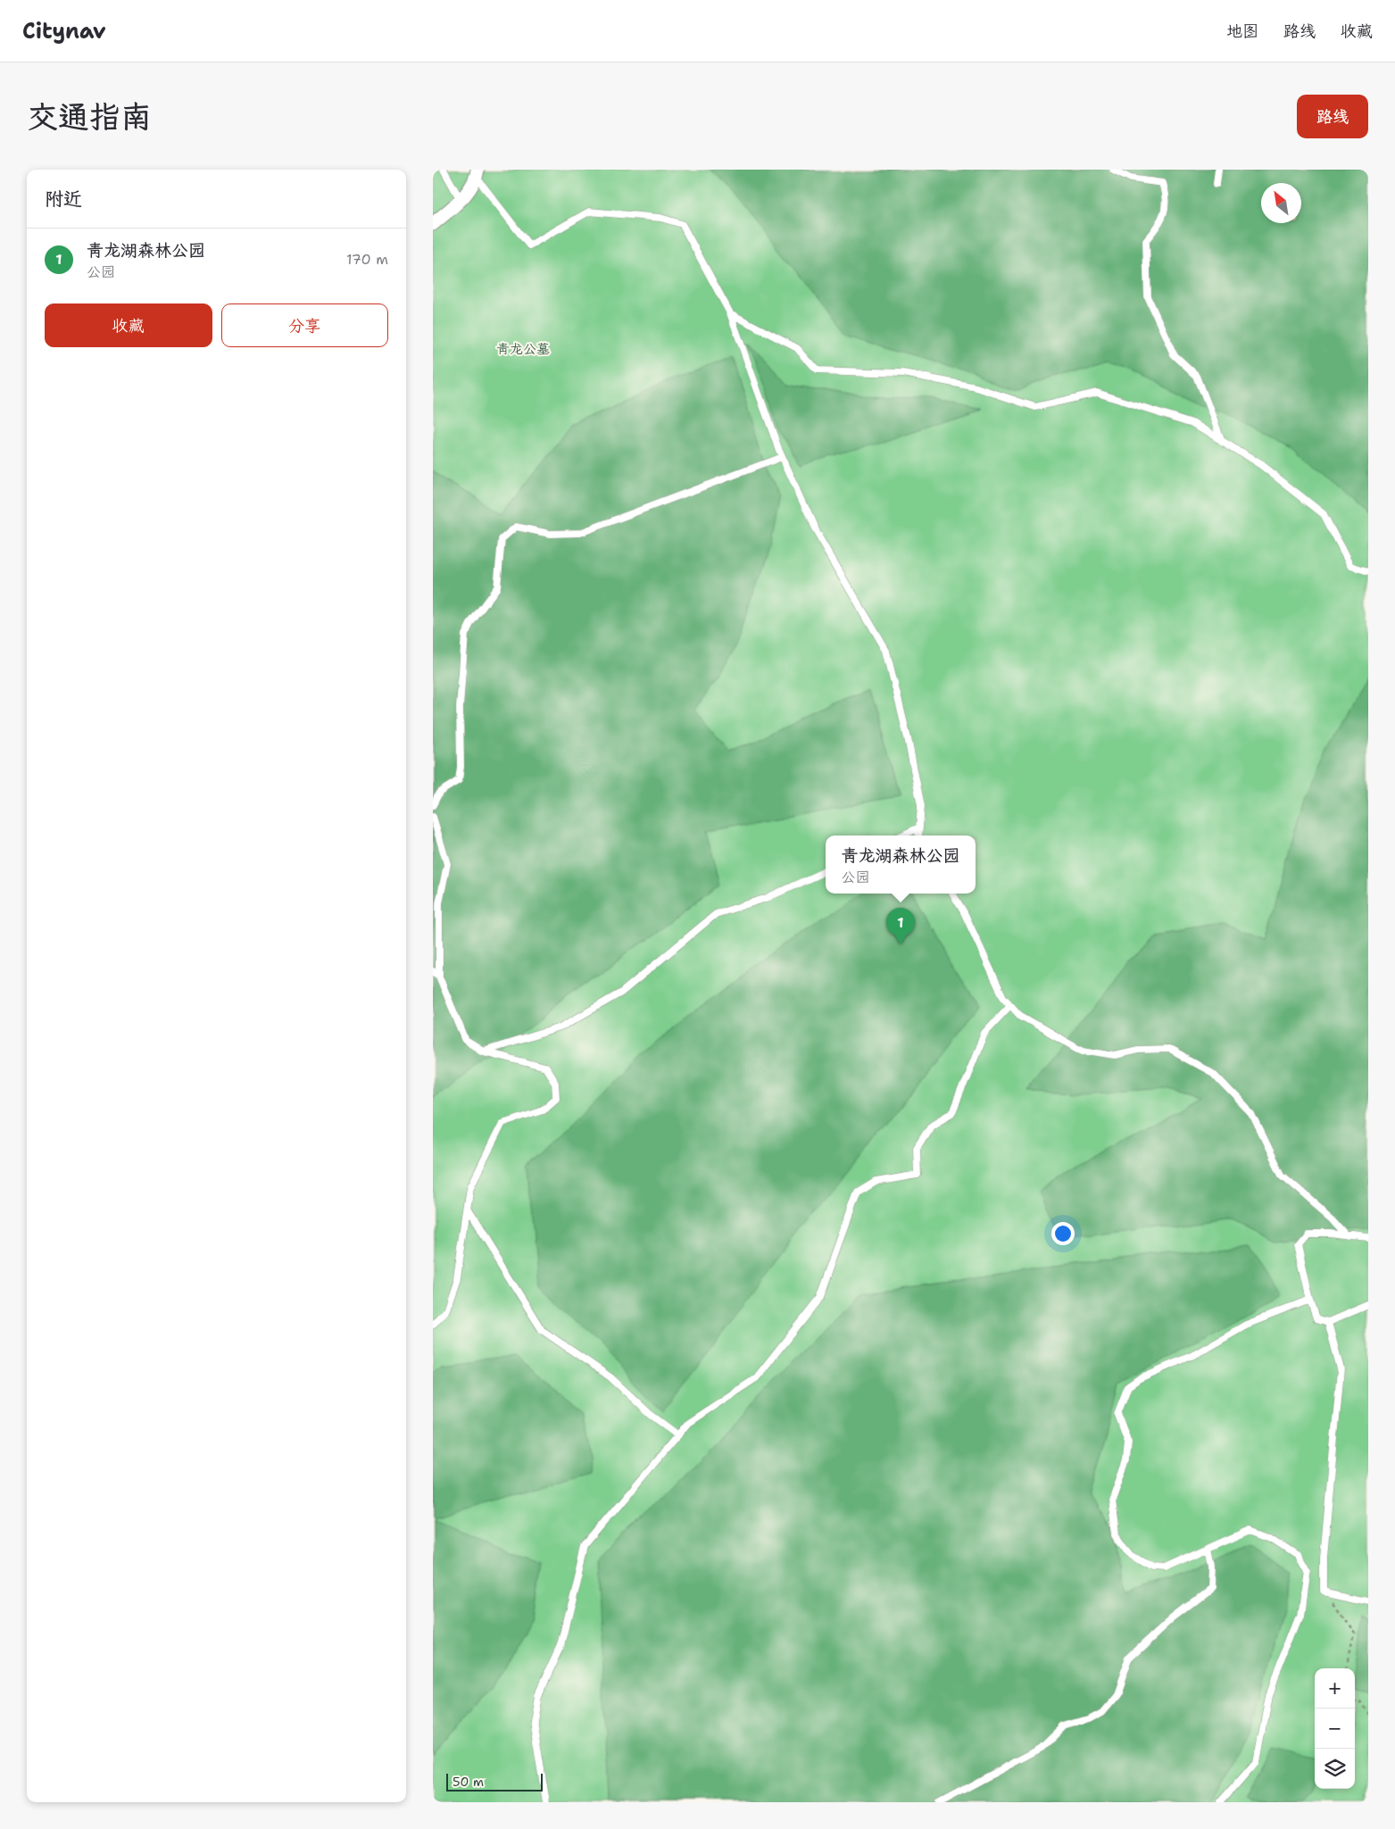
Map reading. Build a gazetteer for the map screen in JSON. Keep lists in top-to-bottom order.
{
  "parks": ["青龙公墓"],
  "scale_bar": "50 m",
  "north": "top left",
  "page": {
    "header": "Citynav",
    "nav": ["地图", "路线", "收藏"],
    "buttons": [
      "路线",
      ["收藏", "分享"]
    ],
    "title": "交通指南",
    "heading": "附近",
    "list": [
      {
        "mark": "1",
        "name": "青龙湖森林公园",
        "note": "公园",
        "value": "170 m"
      }
    ],
    "popup": ["青龙湖森林公园", "公园"],
    "pins": "1",
    "map_buttons": ["+", "−"],
    "scale": "50 m"
  }
}
